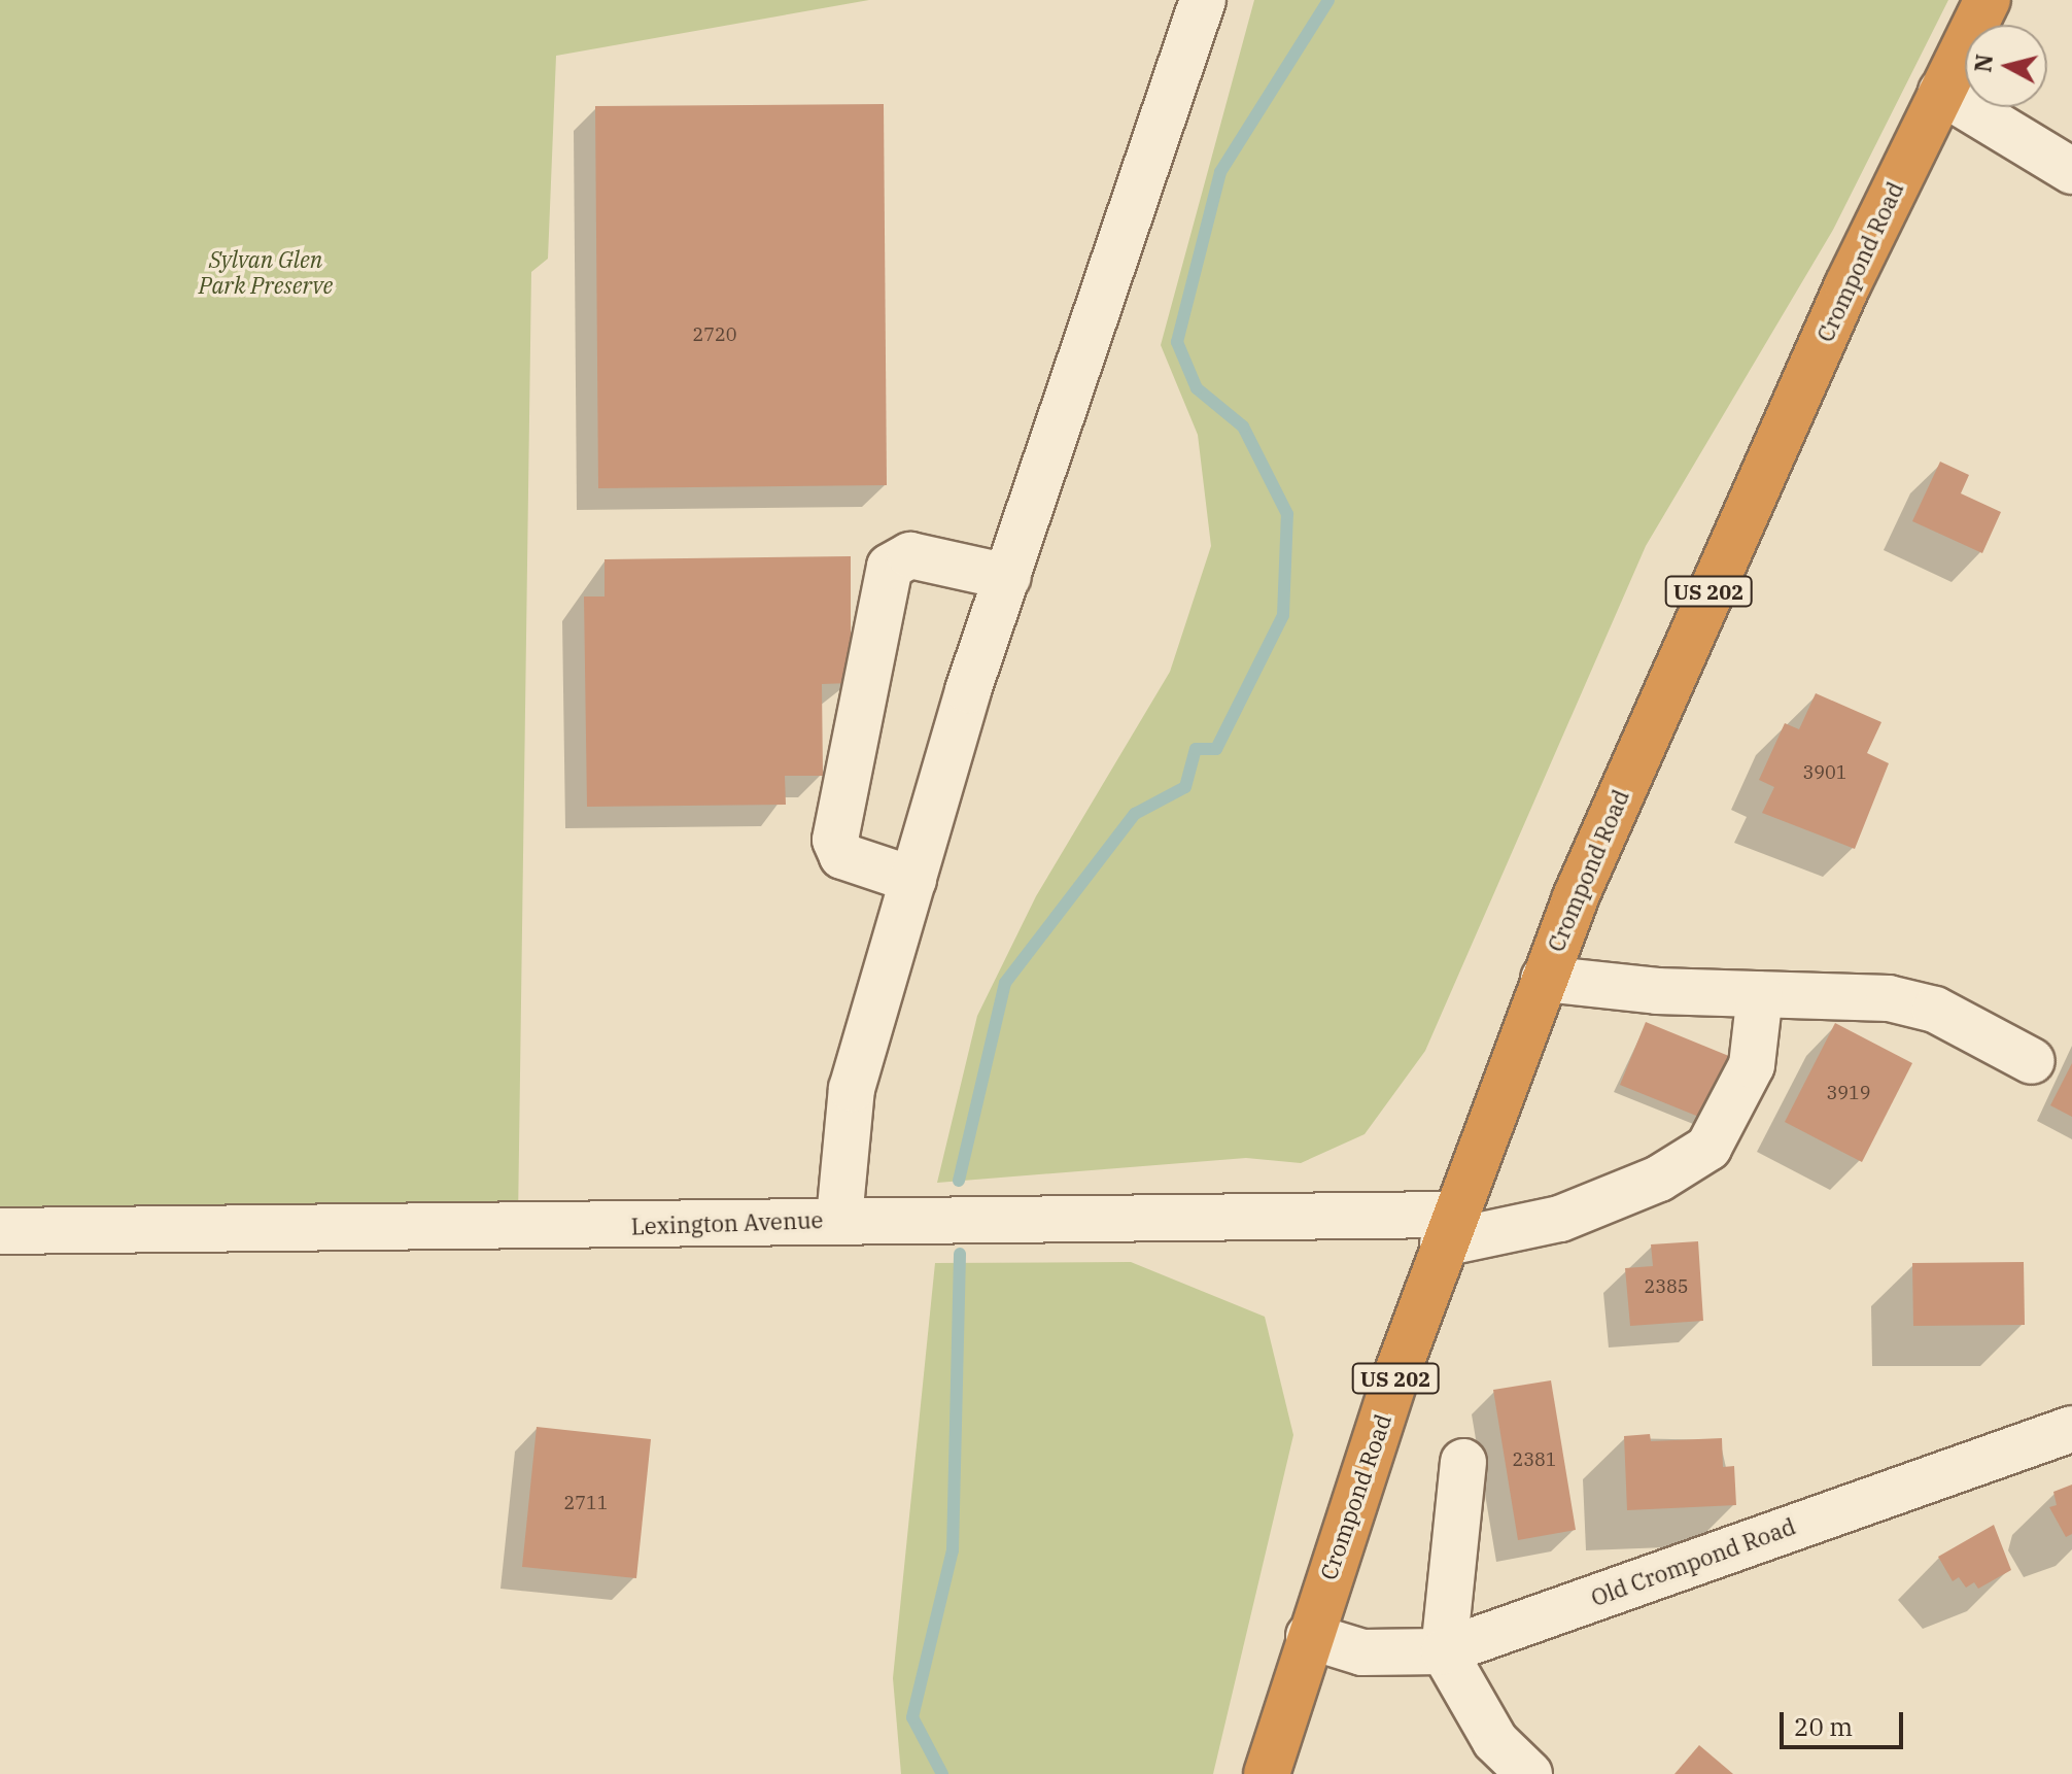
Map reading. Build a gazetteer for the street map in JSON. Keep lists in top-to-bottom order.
{
  "streets": {
    "highway": ["Crompond Road", "US 202"],
    "street": ["Lexington Avenue", "Old Crompond Road"]
  },
  "crossings": [
    ["Crompond Road", "Lexington Avenue"],
    ["Crompond Road", "Old Crompond Road"]
  ],
  "parks": ["Sylvan Glen Park Preserve"],
  "house_numbers": [
    "2720",
    "3901",
    "3919",
    "2385",
    "2381",
    "2711"
  ],
  "scale_bar": "20 m",
  "north": "left"
}
